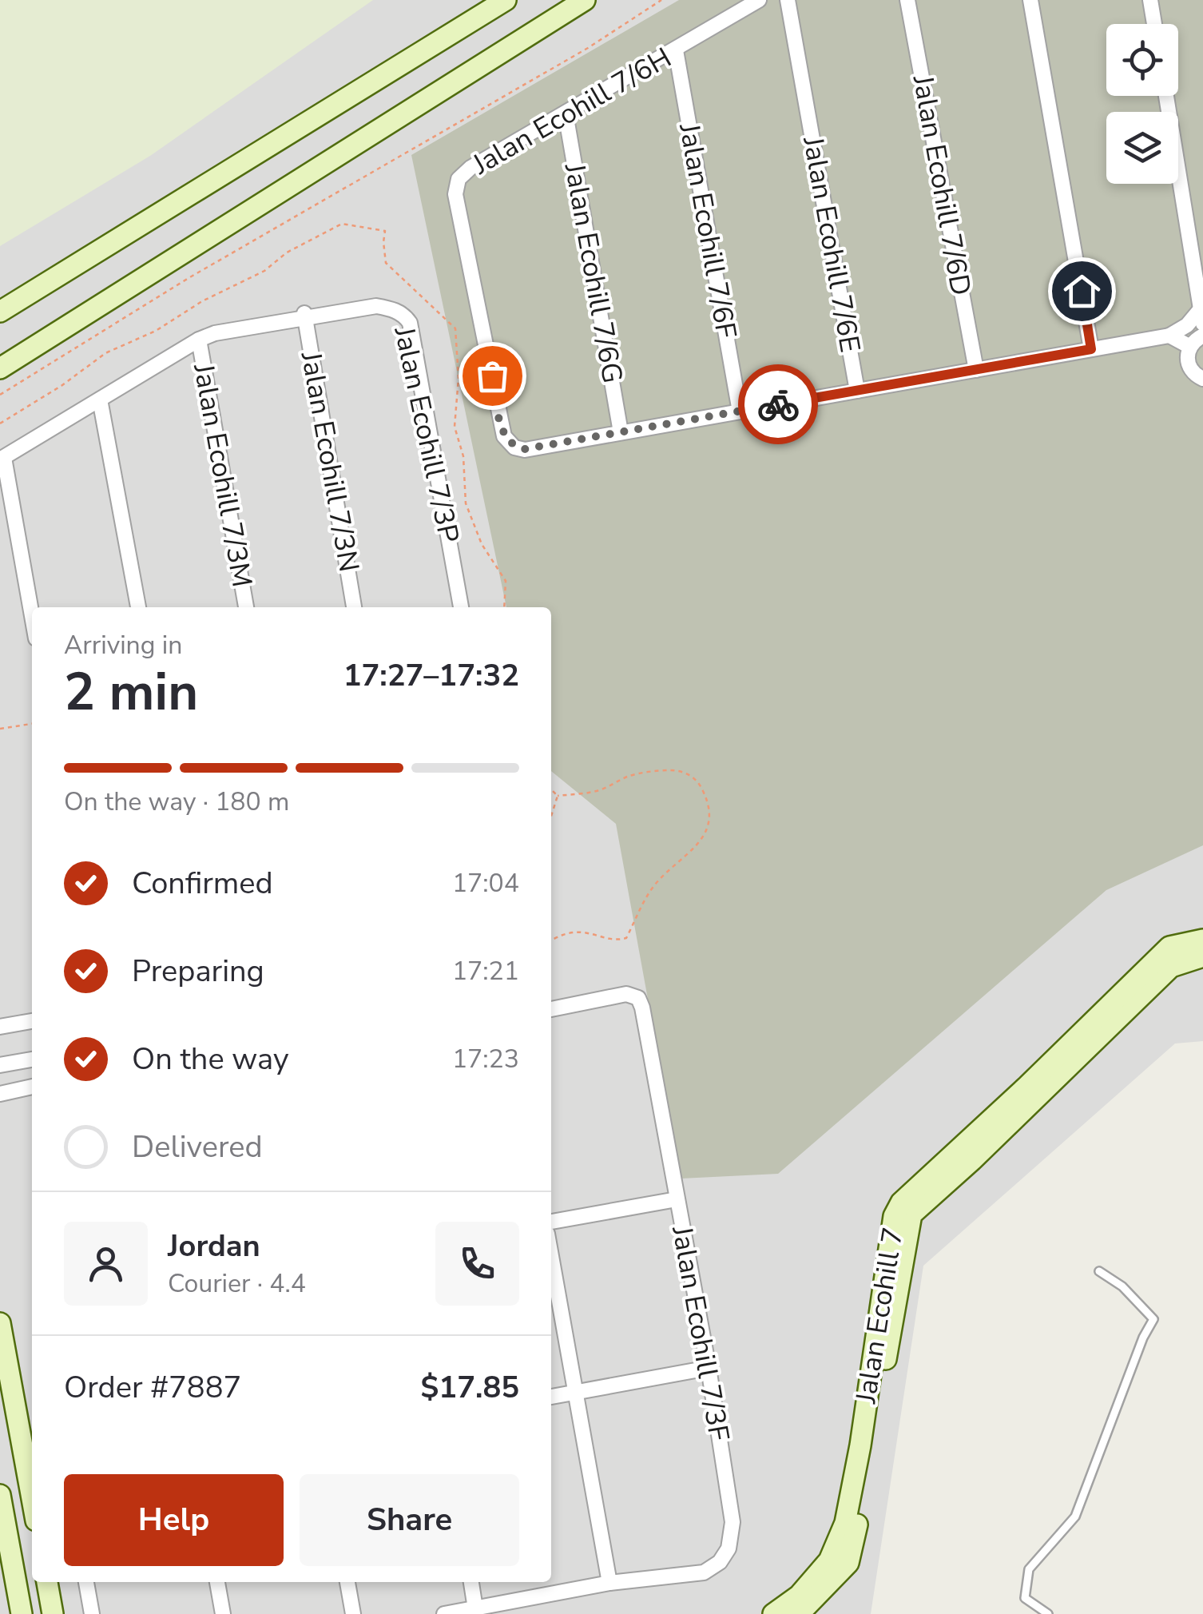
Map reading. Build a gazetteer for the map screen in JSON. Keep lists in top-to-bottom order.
{
  "streets": {
    "street": [
      "Jalan Ecohill 7/6H",
      "Jalan Ecohill 7/6D",
      "Jalan Ecohill 7/6F",
      "Jalan Ecohill 7/6E",
      "Jalan Ecohill 7/6G",
      "Jalan Ecohill 7/3P",
      "Jalan Ecohill 7/3N",
      "Jalan Ecohill 7/3M",
      "Jalan Ecohill 7",
      "Jalan Ecohill 7/3F"
    ]
  },
  "crossings": [
    ["Jalan Ecohill 7/6H", "Jalan Ecohill 7/6F"],
    ["Jalan Ecohill 7/6H", "Jalan Ecohill 7/6G"],
    ["Jalan Ecohill 7/6D", "Jalan Ecohill 7/6E"],
    ["Jalan Ecohill 7/3P", "Jalan Ecohill 7/3N"],
    ["Jalan Ecohill 7/3P", "Jalan Ecohill 7/3M"]
  ],
  "page": {
    "heading": ["2 min", "Arriving in", "17:27–17:32"],
    "panel": [
      "Jordan",
      "Courier · 4.4",
      "Order #7887",
      "$17.85"
    ],
    "bar": "On the way · 180 m",
    "list": [
      ["Confirmed", "17:04"],
      ["Preparing", "17:21"],
      ["On the way", "17:23"],
      "Delivered"
    ],
    "buttons": ["Help", "Share"]
  }
}
